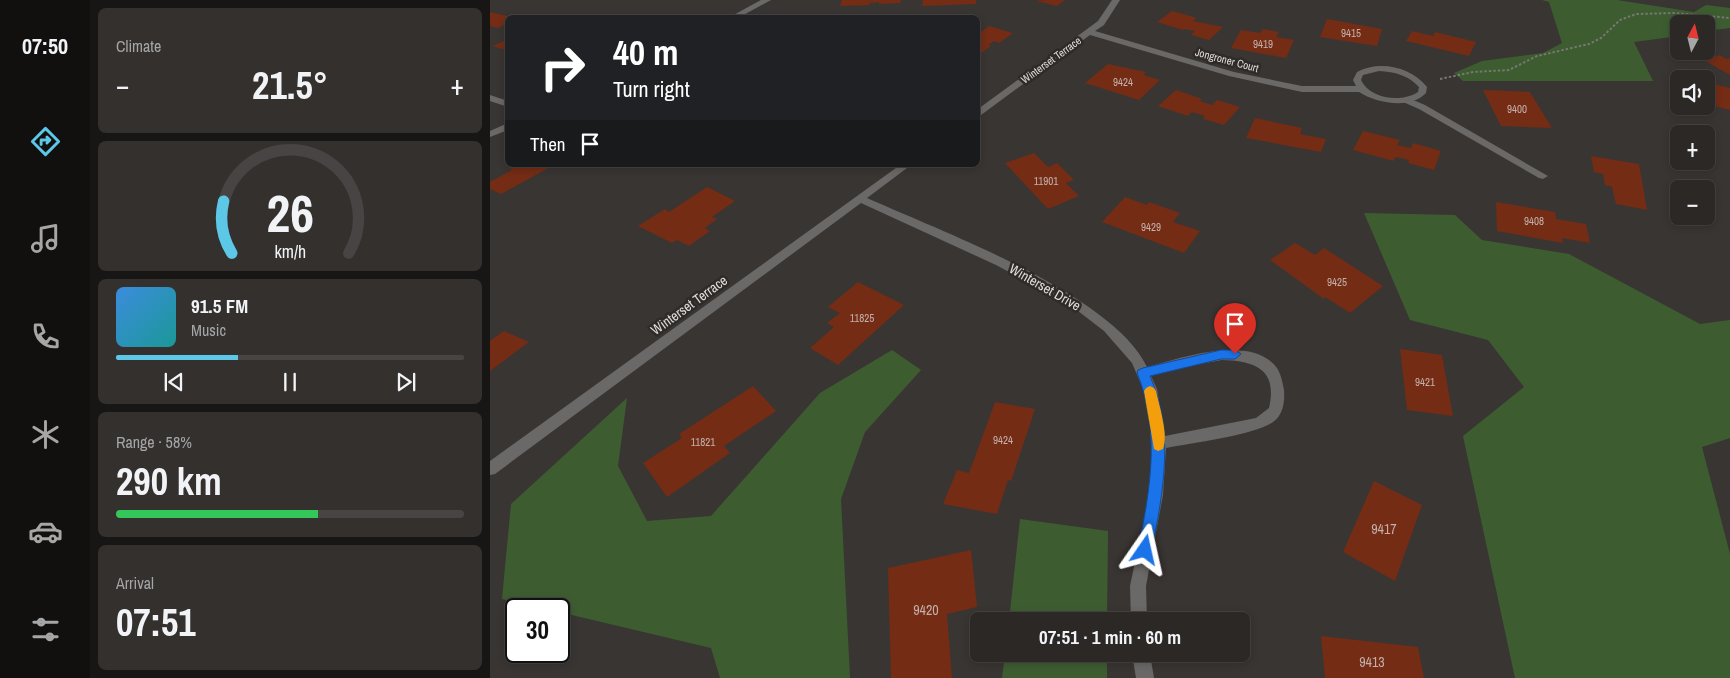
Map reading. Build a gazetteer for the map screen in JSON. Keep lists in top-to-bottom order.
{
  "streets": {
    "street": ["Winterset Terrace", "Jongroner Court", "Winterset Drive"]
  },
  "crossings": [
    ["Winterset Terrace", "Jongroner Court"],
    ["Winterset Terrace", "Winterset Drive"]
  ],
  "house_numbers": [
    "9415",
    "9419",
    "9424",
    "9400",
    "11901",
    "9408",
    "9429",
    "9425",
    "11825",
    "9421",
    "9424",
    "11821",
    "9417",
    "9420",
    "9413"
  ],
  "north": "top",
  "page": {
    "tabs": "07:50",
    "tile": [
      "Climate",
      ["Range · 58%", "290 km"],
      ["Arrival", "07:51"]
    ],
    "map_buttons": ["+", "−"],
    "turn": ["40 m", "Turn right"],
    "heat": ["−", "21.5°", "+"],
    "then": "Then",
    "song": ["91.5 FM", "Music"],
    "limit": "30",
    "trip": "07:51 · 1 min · 60 m",
    "gauge": ["26", "km/h"]
  }
}
